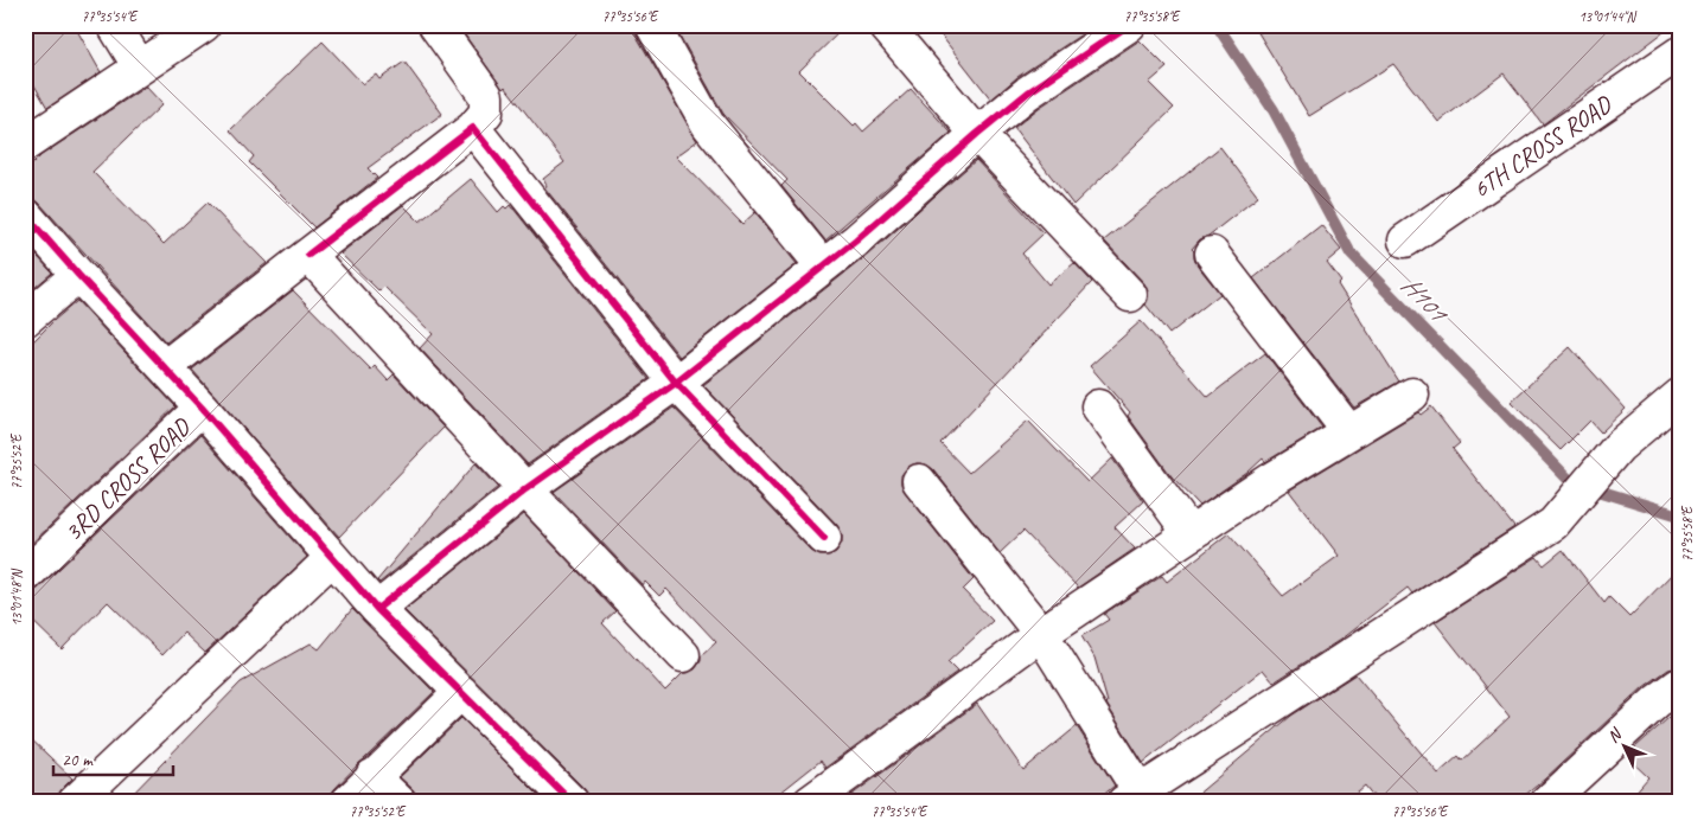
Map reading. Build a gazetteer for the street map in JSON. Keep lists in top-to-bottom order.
{
  "streets": {
    "street": ["6TH CROSS ROAD", "3RD CROSS ROAD"]
  },
  "water": ["H101"],
  "scale_bar": "20 m",
  "north": "top left",
  "coordinates": [
    "77°35'54\"E",
    "77°35'56\"E",
    "77°35'58\"E",
    "13°01'44\"N",
    "77°35'52\"E",
    "13°01'48\"N"
  ]
}
